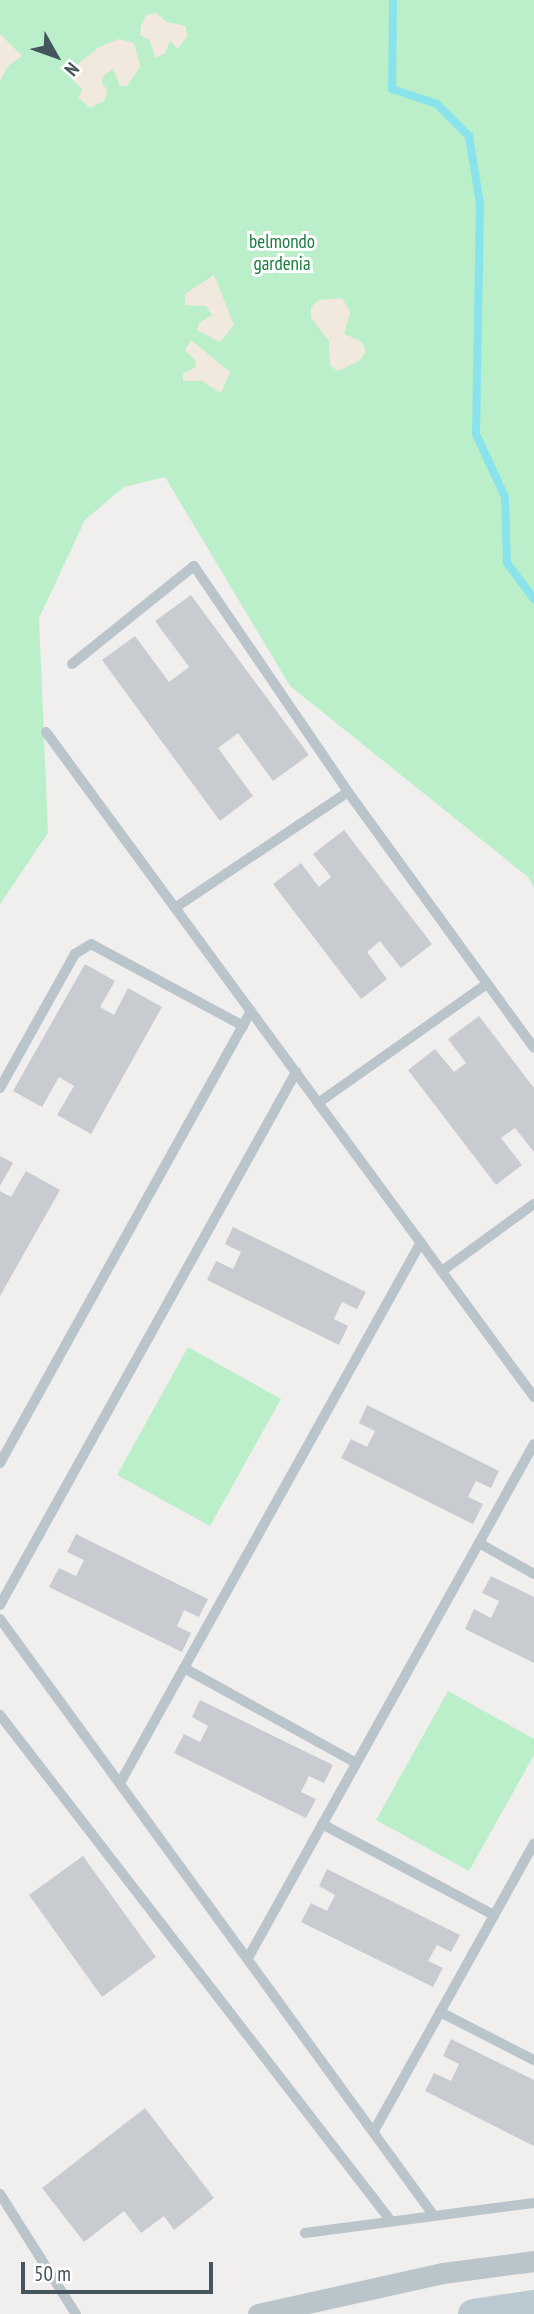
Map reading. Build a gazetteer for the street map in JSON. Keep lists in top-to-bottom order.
{
  "parks": ["belmondo gardenia"],
  "scale_bar": "50 m",
  "north": "bottom right"
}
